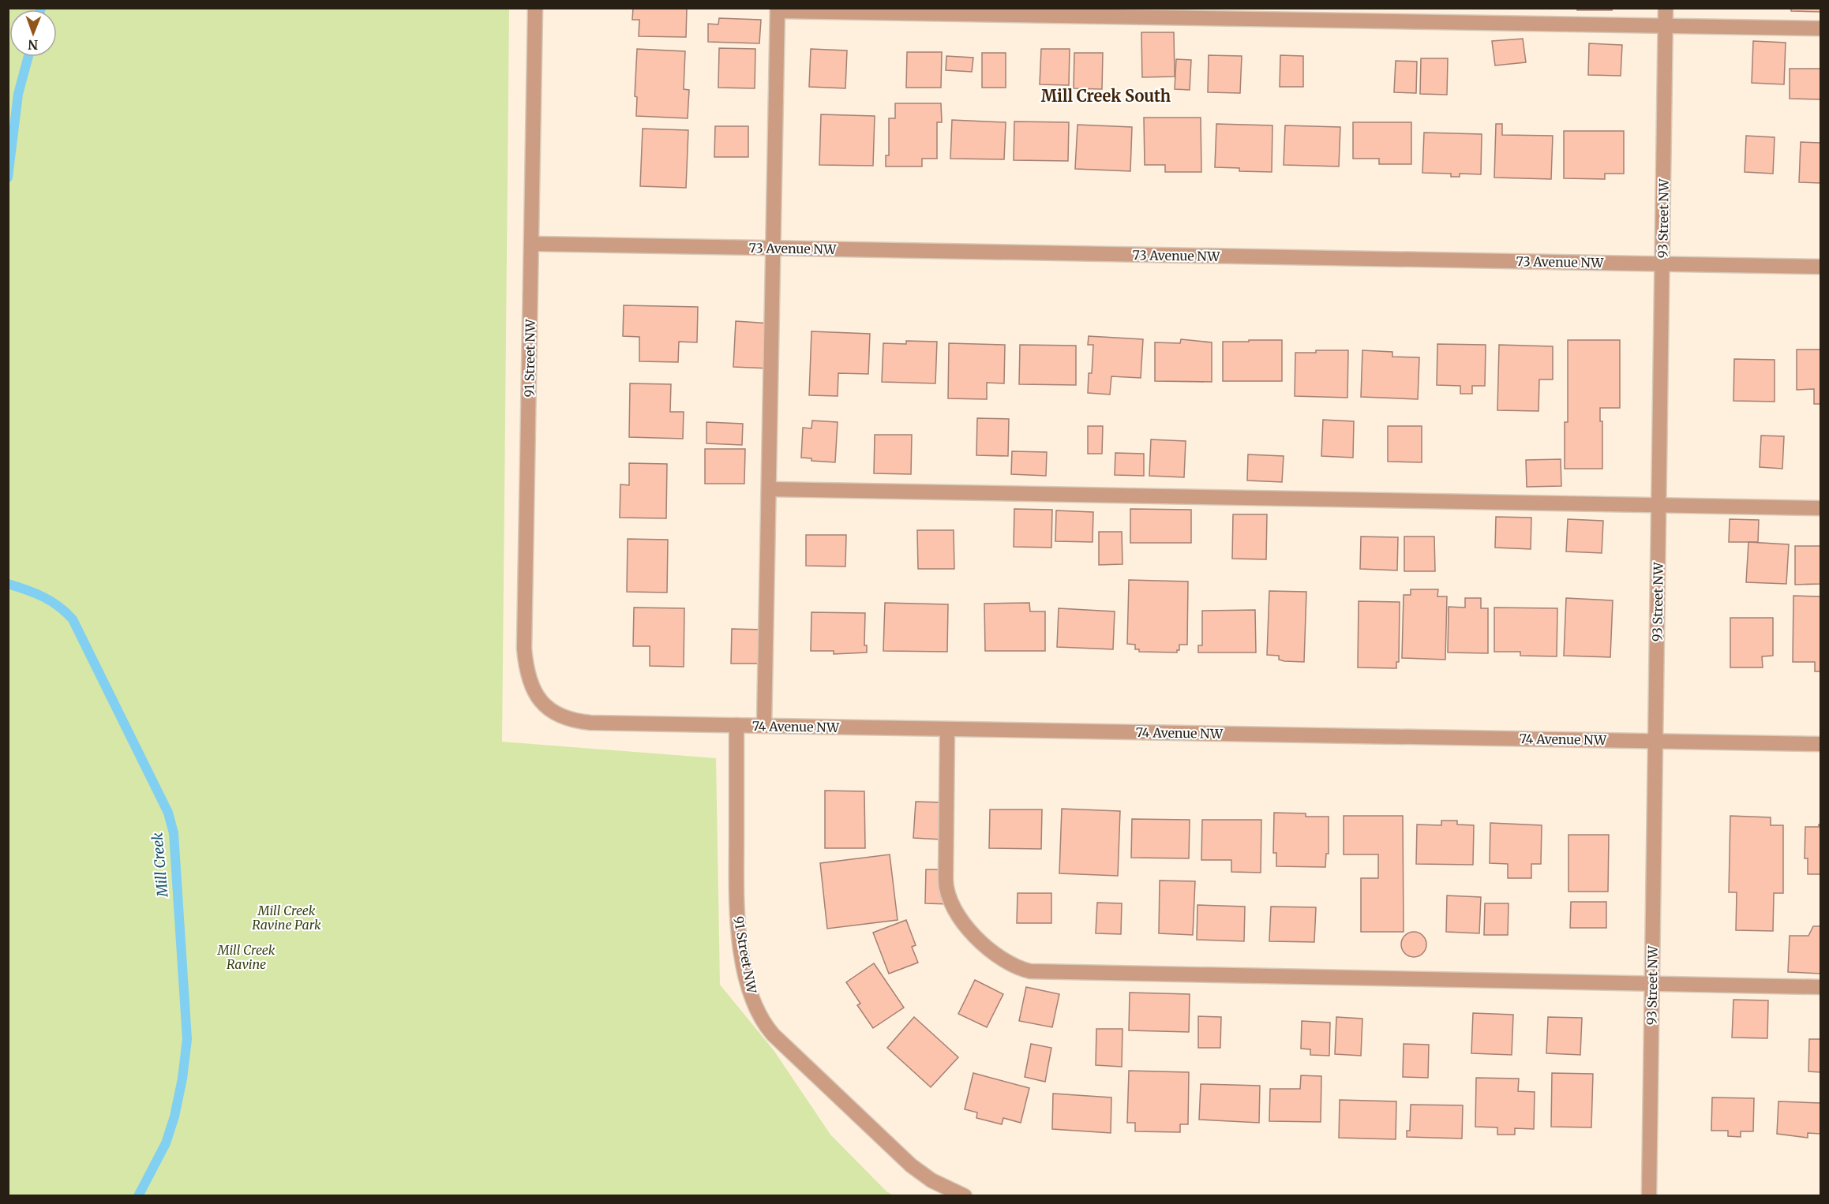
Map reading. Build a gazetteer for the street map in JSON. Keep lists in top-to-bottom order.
{
  "streets": {
    "street": [
      "93 Street NW",
      "73 Avenue NW",
      "91 Street NW",
      "74 Avenue NW"
    ]
  },
  "crossings": [
    ["93 Street NW", "73 Avenue NW"],
    ["93 Street NW", "74 Avenue NW"],
    ["73 Avenue NW", "91 Street NW"],
    ["91 Street NW", "74 Avenue NW"]
  ],
  "districts": ["Mill Creek South"],
  "water": ["Mill Creek"],
  "parks": ["Mill Creek Ravine Park", "Mill Creek Ravine"],
  "north": "bottom"
}
